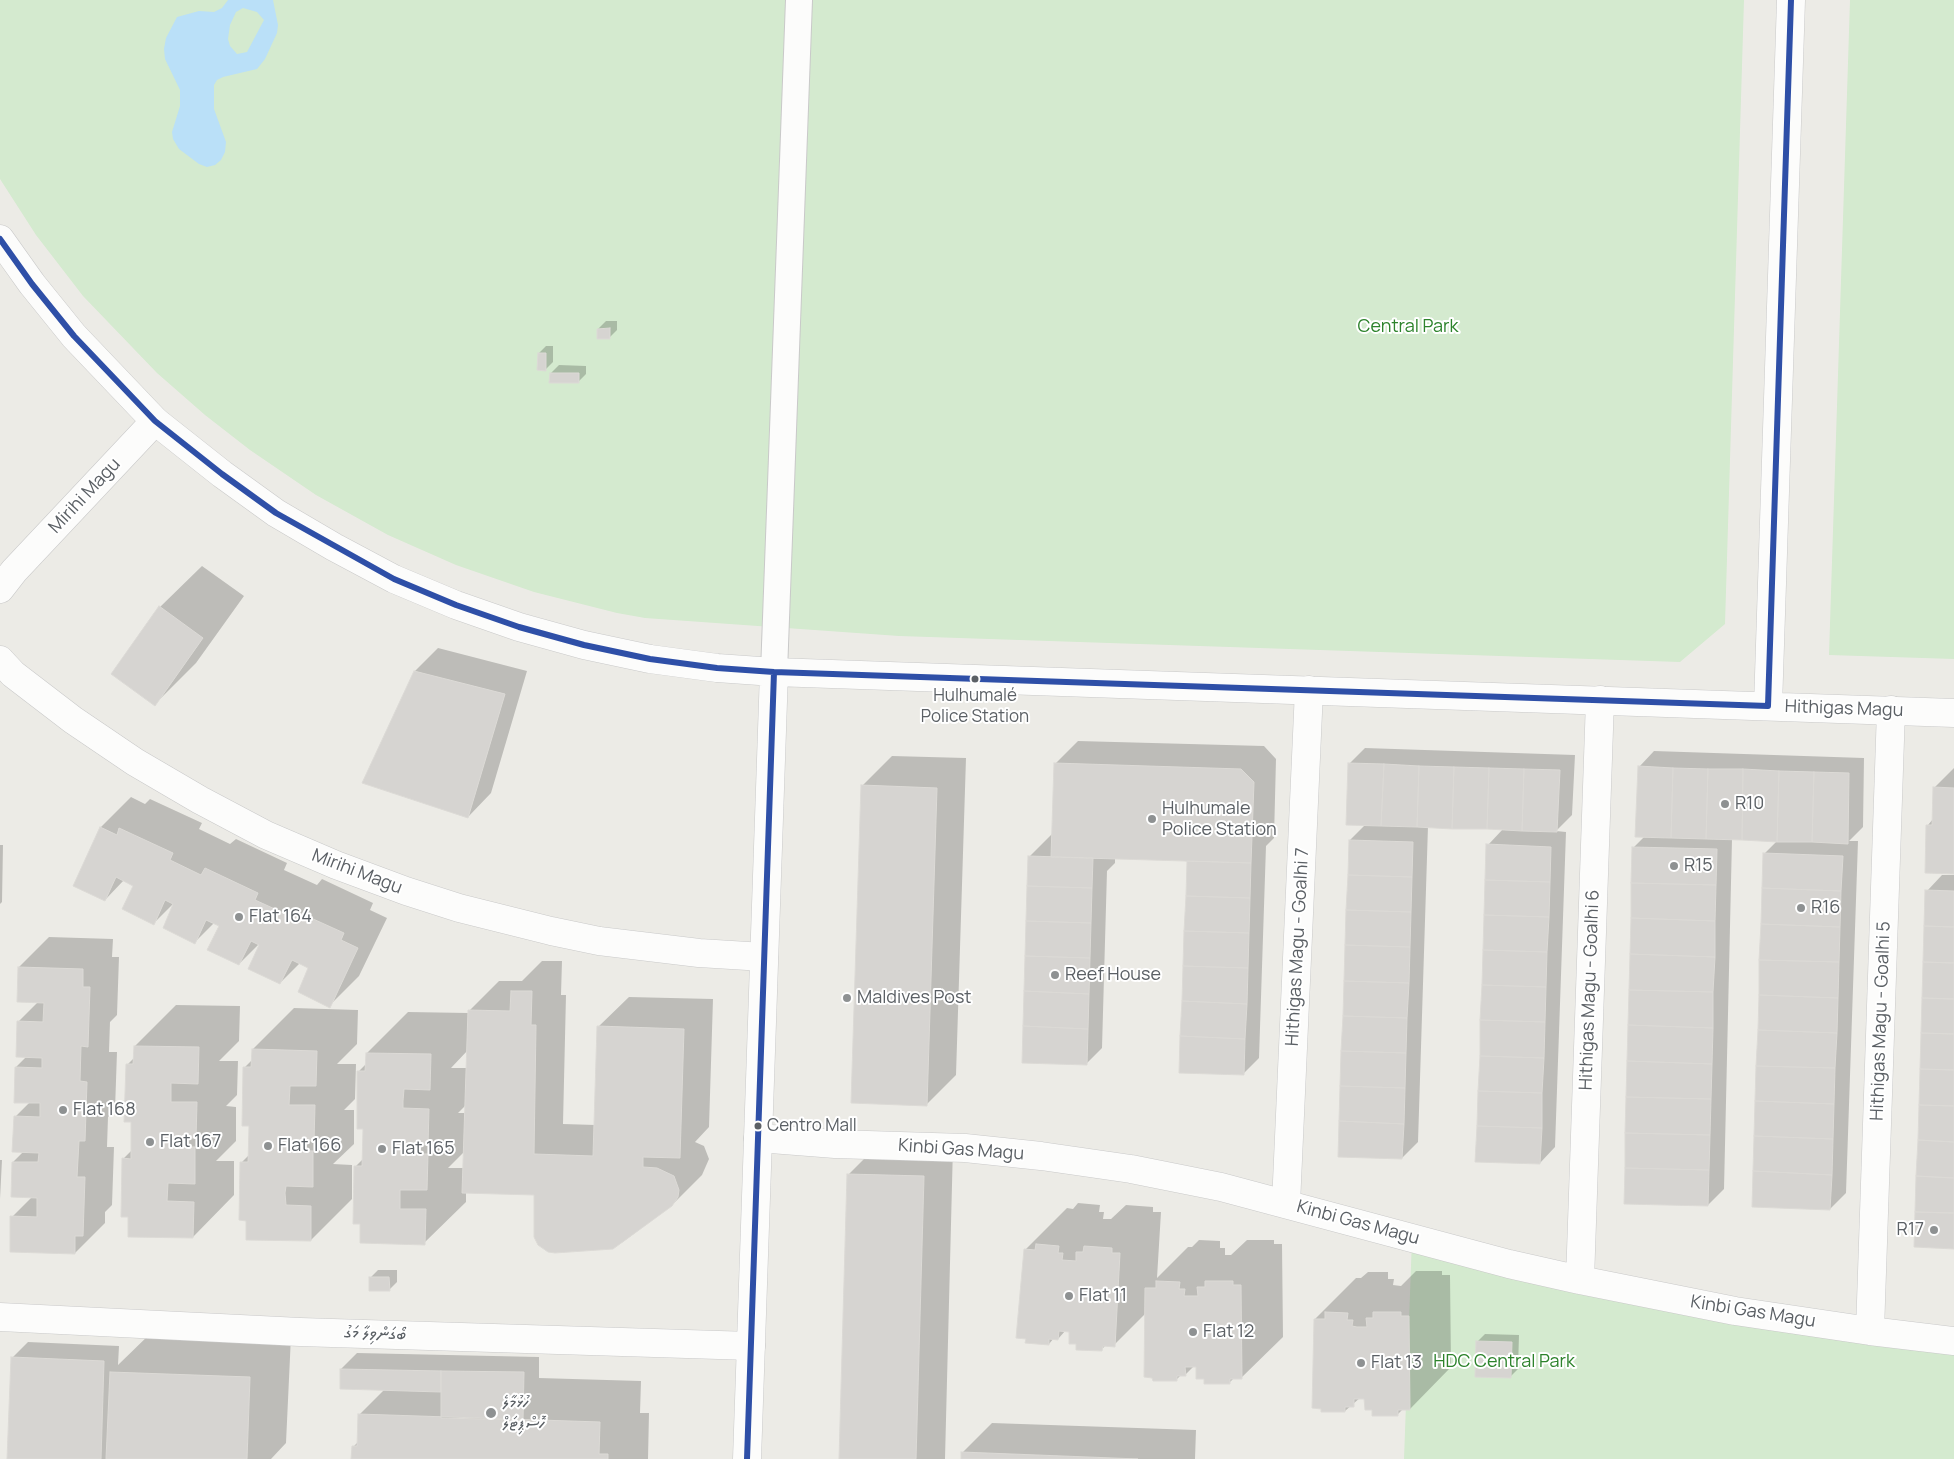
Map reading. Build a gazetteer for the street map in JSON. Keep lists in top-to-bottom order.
{
  "streets": {
    "street": [
      "Mirihi Magu",
      "Hithigas Magu",
      "Hithigas Magu - Goalhi 7",
      "Hithigas Magu - Goalhi 6",
      "Hithigas Magu - Goalhi 5",
      "Kinbi Gas Magu",
      "ބޯގަންވިލާ މަގު"
    ]
  },
  "crossings": [
    ["Mirihi Magu", "Hithigas Magu"],
    ["Hithigas Magu", "Hithigas Magu - Goalhi 7"],
    ["Hithigas Magu", "Hithigas Magu - Goalhi 6"],
    ["Hithigas Magu", "Hithigas Magu - Goalhi 5"],
    ["Hithigas Magu - Goalhi 7", "Kinbi Gas Magu"],
    ["Hithigas Magu - Goalhi 6", "Kinbi Gas Magu"],
    ["Hithigas Magu - Goalhi 5", "Kinbi Gas Magu"]
  ],
  "parks": ["Central Park", "HDC Central Park"],
  "places": [
    "Hulhumalé Police Station",
    "R10",
    "Hulhumale Police Station",
    "R15",
    "R16",
    "Flat 164",
    "Reef House",
    "Maldives Post",
    "Flat 168",
    "Centro Mall",
    "Flat 167",
    "Flat 166",
    "Flat 165",
    "R17",
    "Flat 11",
    "Flat 12",
    "Flat 13",
    "ހުޅުމާލެ ހޮސްޕިޓަލް"
  ]
}
